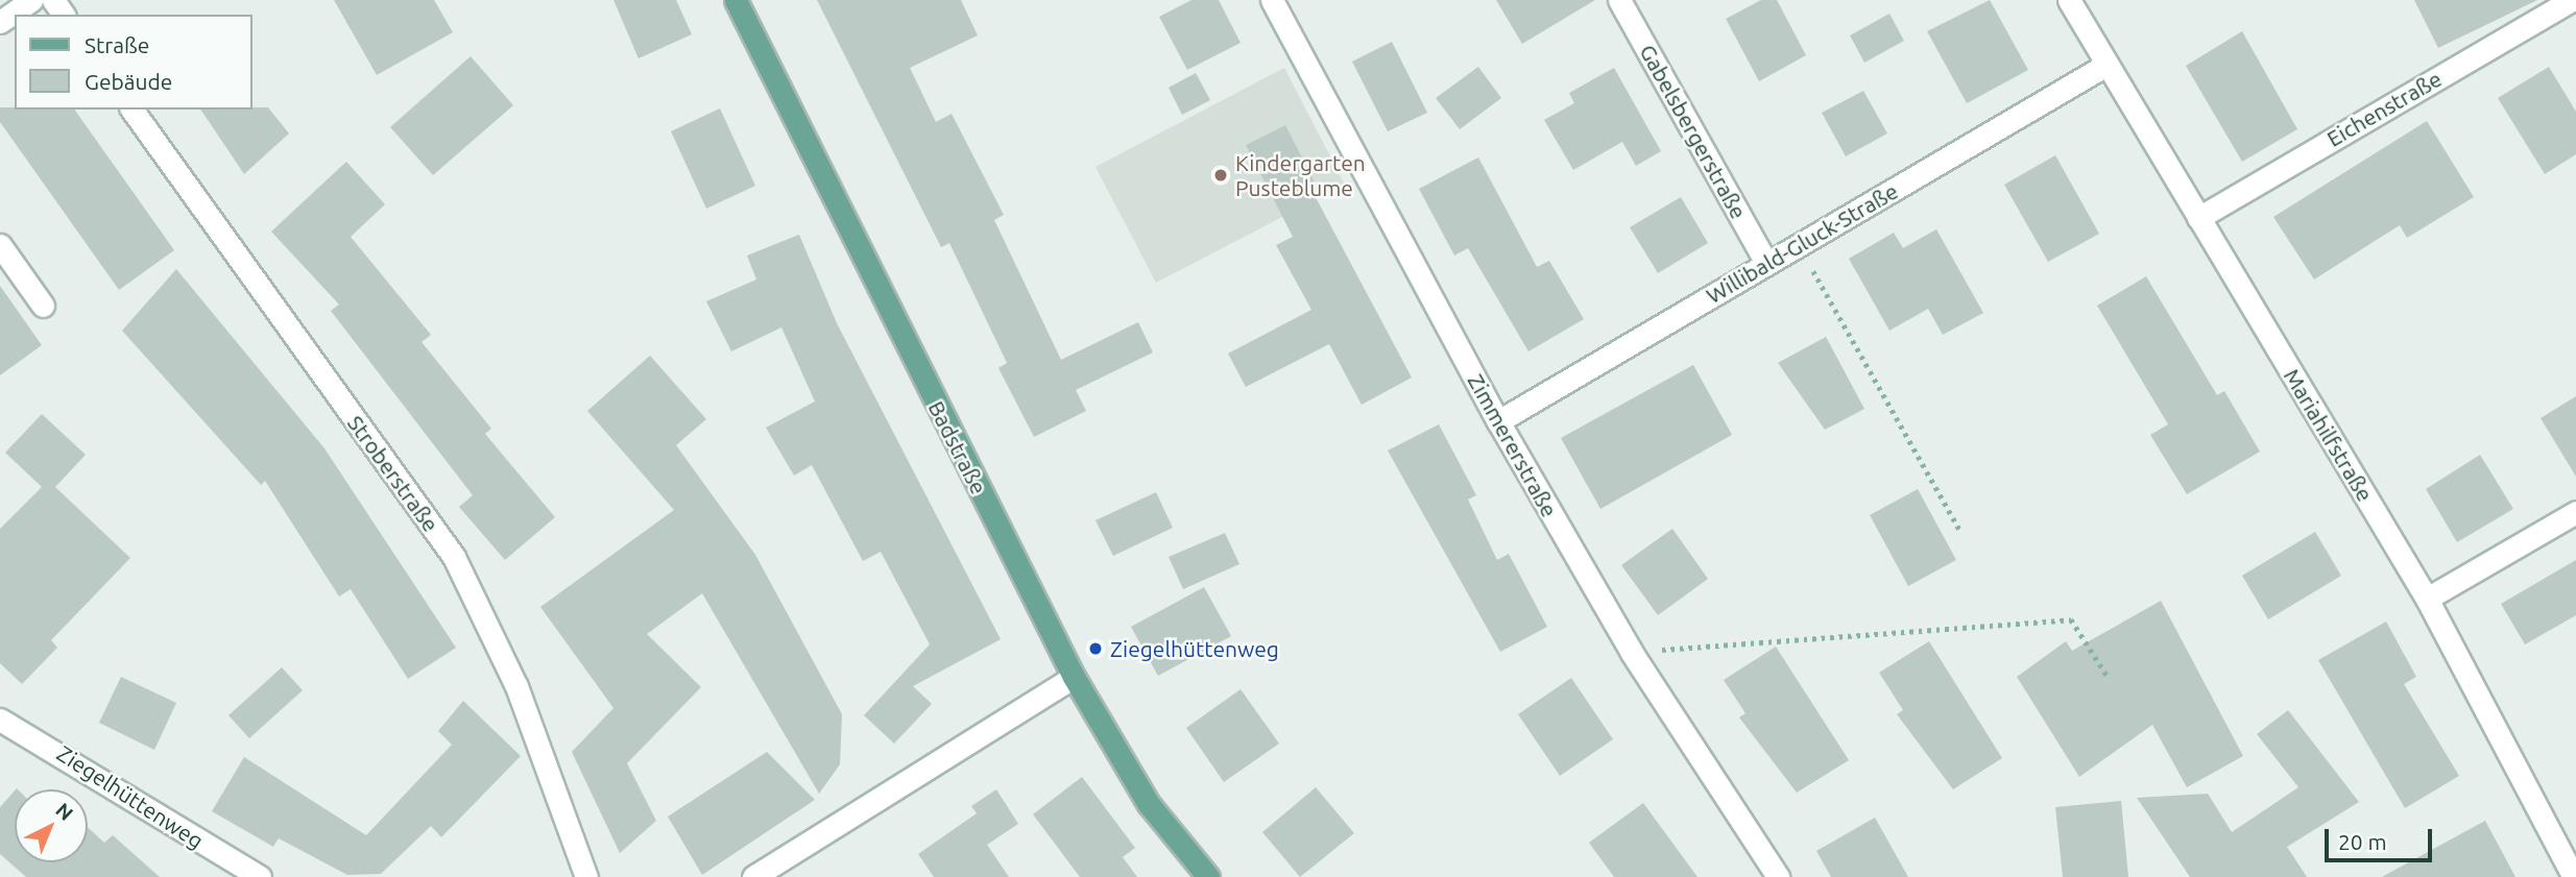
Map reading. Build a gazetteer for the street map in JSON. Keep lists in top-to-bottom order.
{
  "streets": {
    "main road": ["Badstraße"],
    "street": [
      "Eichenstraße",
      "Gabelsbergerstraße",
      "Willibald-Gluck-Straße",
      "Mariahilfstraße",
      "Zimmererstraße",
      "Stroberstraße",
      "Ziegelhüttenweg"
    ]
  },
  "crossings": [
    ["Eichenstraße", "Mariahilfstraße"],
    ["Gabelsbergerstraße", "Willibald-Gluck-Straße"],
    ["Willibald-Gluck-Straße", "Mariahilfstraße"],
    ["Willibald-Gluck-Straße", "Zimmererstraße"]
  ],
  "places": ["Kindergarten Pusteblume", "Ziegelhüttenweg"],
  "legend": ["Straße", "Gebäude"],
  "scale_bar": "20 m",
  "north": "top right"
}
